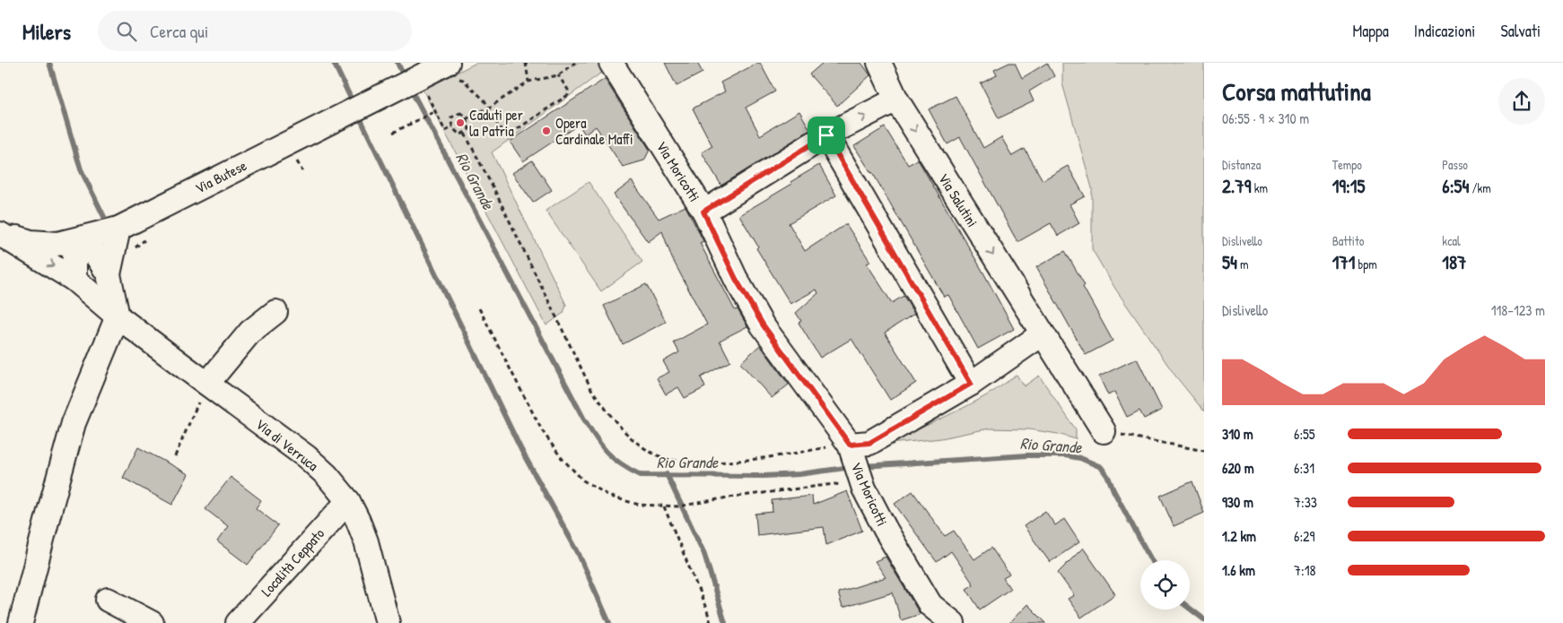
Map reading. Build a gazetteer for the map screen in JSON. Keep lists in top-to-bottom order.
{
  "streets": {
    "street": [
      "Via Moricotti",
      "Via Butese",
      "Via Salutini",
      "Via di Verruca",
      "Località Ceppato"
    ]
  },
  "crossings": [
    ["Via Butese", "Via di Verruca"],
    ["Via di Verruca", "Località Ceppato"]
  ],
  "water": ["Rio Grande"],
  "places": ["Caduti per la Patria", "Opera Cardinale Maffi"],
  "page": {
    "header": "Milers",
    "search": "Cerca qui",
    "nav": ["Mappa", "Indicazioni", "Salvati"],
    "heading": ["Corsa mattutina", "06:55 · 9 × 310 m"],
    "stats": [
      ["Distanza", "2.79 km"],
      ["Tempo", "19:15"],
      ["Passo", "6:54 /km"],
      ["Dislivello", "54 m"],
      ["Battito", "171 bpm"],
      ["kcal", "187"]
    ],
    "chart": ["Dislivello", "118–123 m"],
    "list": [
      {
        "name": "310 m",
        "note": "6:55"
      },
      {
        "name": "620 m",
        "note": "6:31"
      },
      {
        "name": "930 m",
        "note": "7:33"
      },
      {
        "name": "1.2 km",
        "note": "6:29"
      },
      {
        "name": "1.6 km",
        "note": "7:18"
      }
    ]
  }
}
